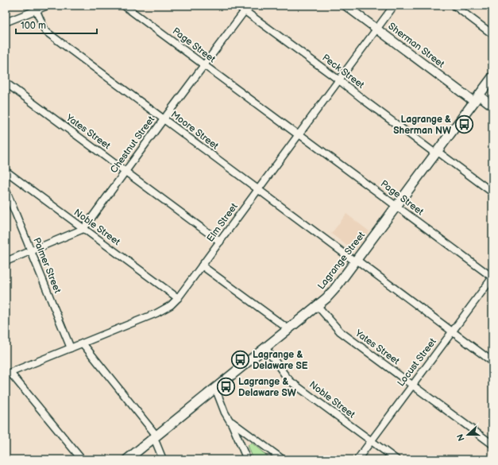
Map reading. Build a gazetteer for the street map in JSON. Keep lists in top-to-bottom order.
{
  "streets": {
    "main road": ["Lagrange Street"],
    "street": [
      "Page Street",
      "Sherman Street",
      "Peck Street",
      "Moore Street",
      "Yates Street",
      "Chestnut Street",
      "Elm Street",
      "Noble Street",
      "Palmer Street",
      "Locust Street"
    ]
  },
  "crossings": [
    ["Page Street", "Chestnut Street"],
    ["Page Street", "Elm Street"],
    ["Page Street", "Lagrange Street"],
    ["Page Street", "Locust Street"],
    ["Sherman Street", "Elm Street"],
    ["Sherman Street", "Lagrange Street"],
    ["Peck Street", "Chestnut Street"],
    ["Peck Street", "Elm Street"],
    ["Peck Street", "Lagrange Street"],
    ["Moore Street", "Chestnut Street"],
    ["Moore Street", "Elm Street"],
    ["Moore Street", "Lagrange Street"],
    ["Moore Street", "Locust Street"],
    ["Yates Street", "Chestnut Street"],
    ["Yates Street", "Elm Street"],
    ["Yates Street", "Lagrange Street"],
    ["Yates Street", "Locust Street"],
    ["Chestnut Street", "Noble Street"],
    ["Elm Street", "Noble Street"],
    ["Elm Street", "Palmer Street"],
    ["Noble Street", "Lagrange Street"],
    ["Noble Street", "Locust Street"]
  ],
  "places": {
    "bus stop": ["Lagrange & Sherman NW", "Lagrange & Delaware SE", "Lagrange & Delaware SW"]
  },
  "scale_bar": "100 m",
  "north": "left"
}
